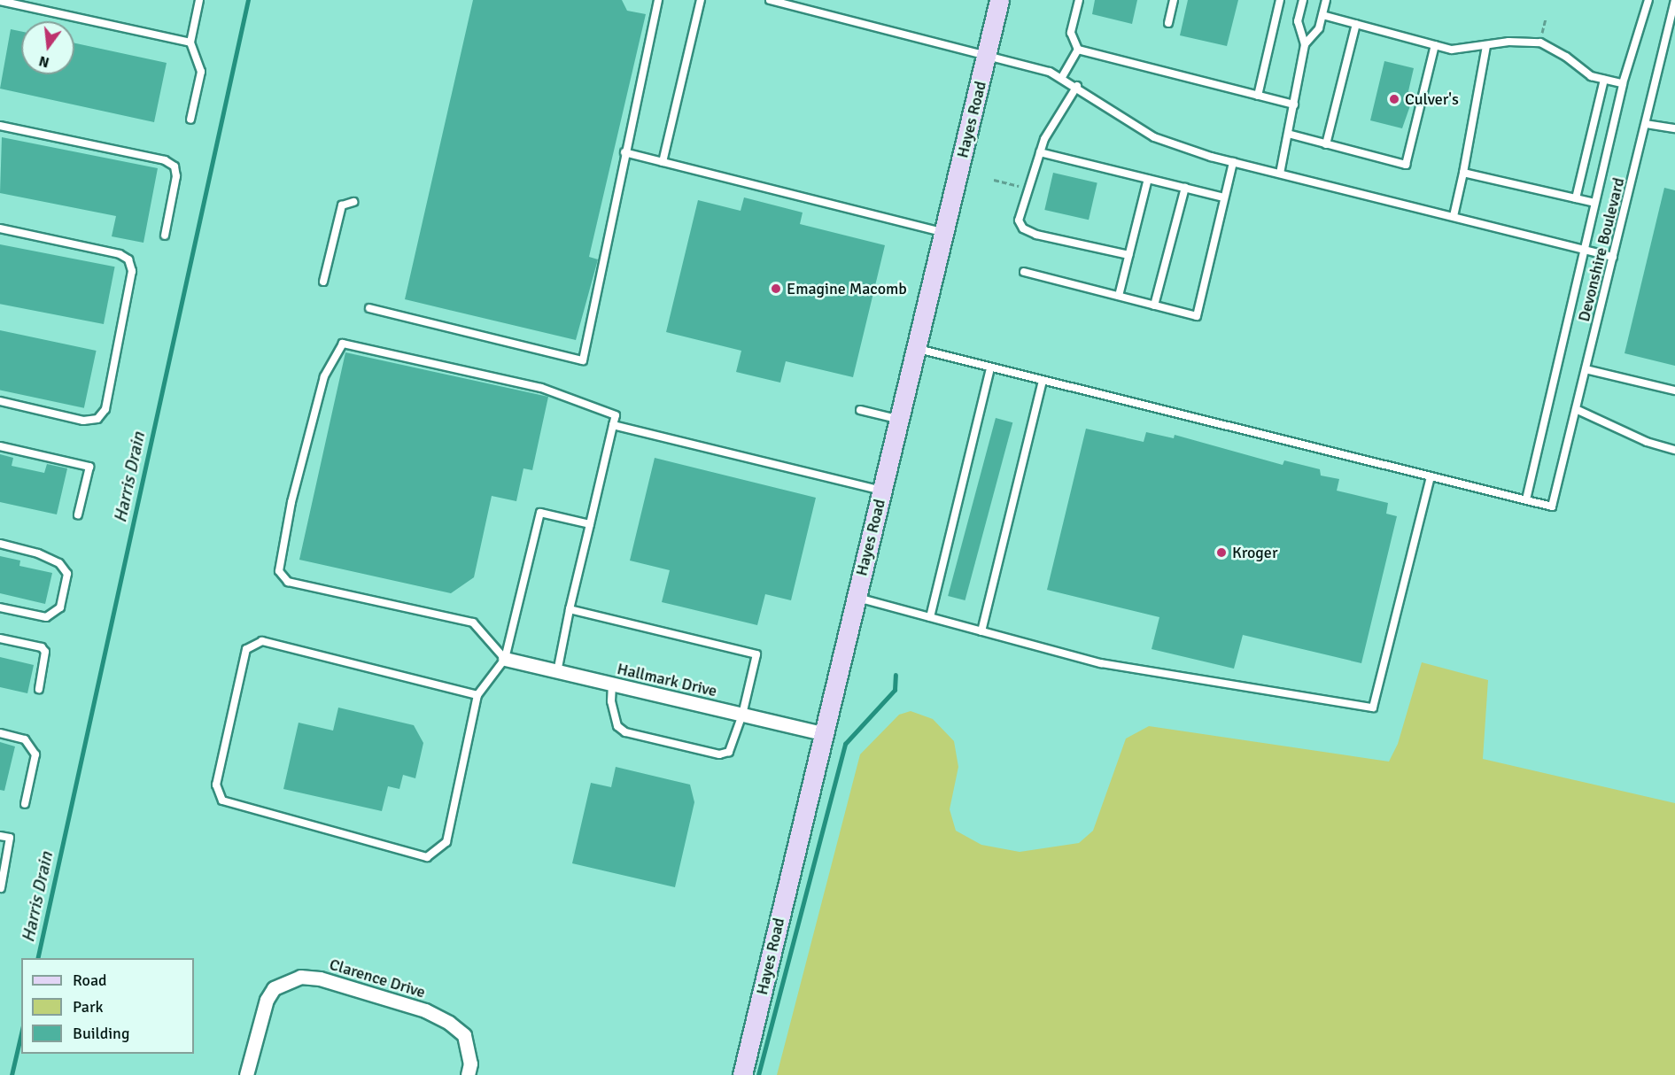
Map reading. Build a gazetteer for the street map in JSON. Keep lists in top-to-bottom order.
{
  "streets": {
    "street": ["Hayes Road", "Hallmark Drive", "Clarence Drive"],
    "lane": ["Devonshire Boulevard"]
  },
  "crossings": [
    ["Hayes Road", "Hallmark Drive"]
  ],
  "water": ["Harris Drain"],
  "places": ["Culver's", "Emagine Macomb", "Kroger"],
  "legend": ["Road", "Park", "Building"],
  "north": "bottom"
}
